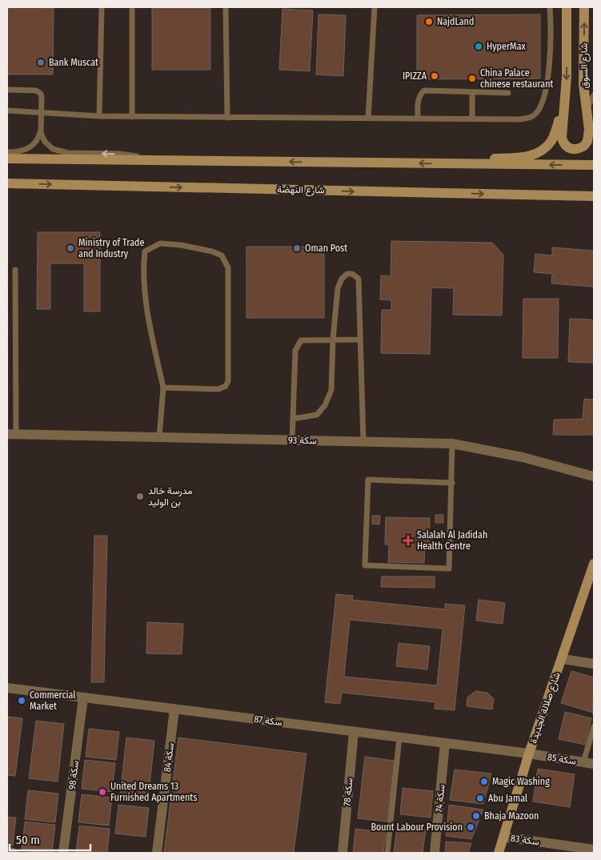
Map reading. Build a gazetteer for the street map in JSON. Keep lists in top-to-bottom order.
{
  "streets": {
    "main road": ["شارع السوق", "شارع النهضة", "شارع صلالة الجديدة"],
    "street": [
      "سكة 93",
      "سكة 87",
      "سكة 84",
      "سكة 85",
      "سكة 98",
      "سكة 78",
      "سكة 74",
      "سكة 83"
    ]
  },
  "crossings": [
    ["شارع صلالة الجديدة", "سكة 87"],
    ["شارع صلالة الجديدة", "سكة 85"],
    ["شارع صلالة الجديدة", "سكة 83"],
    ["سكة 87", "سكة 84"],
    ["سكة 87", "سكة 85"],
    ["سكة 87", "سكة 98"],
    ["سكة 87", "سكة 78"],
    ["سكة 87", "سكة 74"]
  ],
  "places": {
    "other": [
      "NajdLand",
      "HyperMax",
      "Bank Muscat",
      "IPIZZA",
      "China Palace chinese restaurant",
      "Ministry of Trade and Industry",
      "Oman Post",
      "مدرسة خالد بن الوليد",
      "Commercial Market",
      "Magic Washing",
      "United Dreams 13 Furnished Apartments",
      "Abu Jamal",
      "Bhaja Mazoon",
      "Bount Labour Provision"
    ],
    "health": ["Salalah Al Jadidah Health Centre"]
  },
  "scale_bar": "50 m"
}
